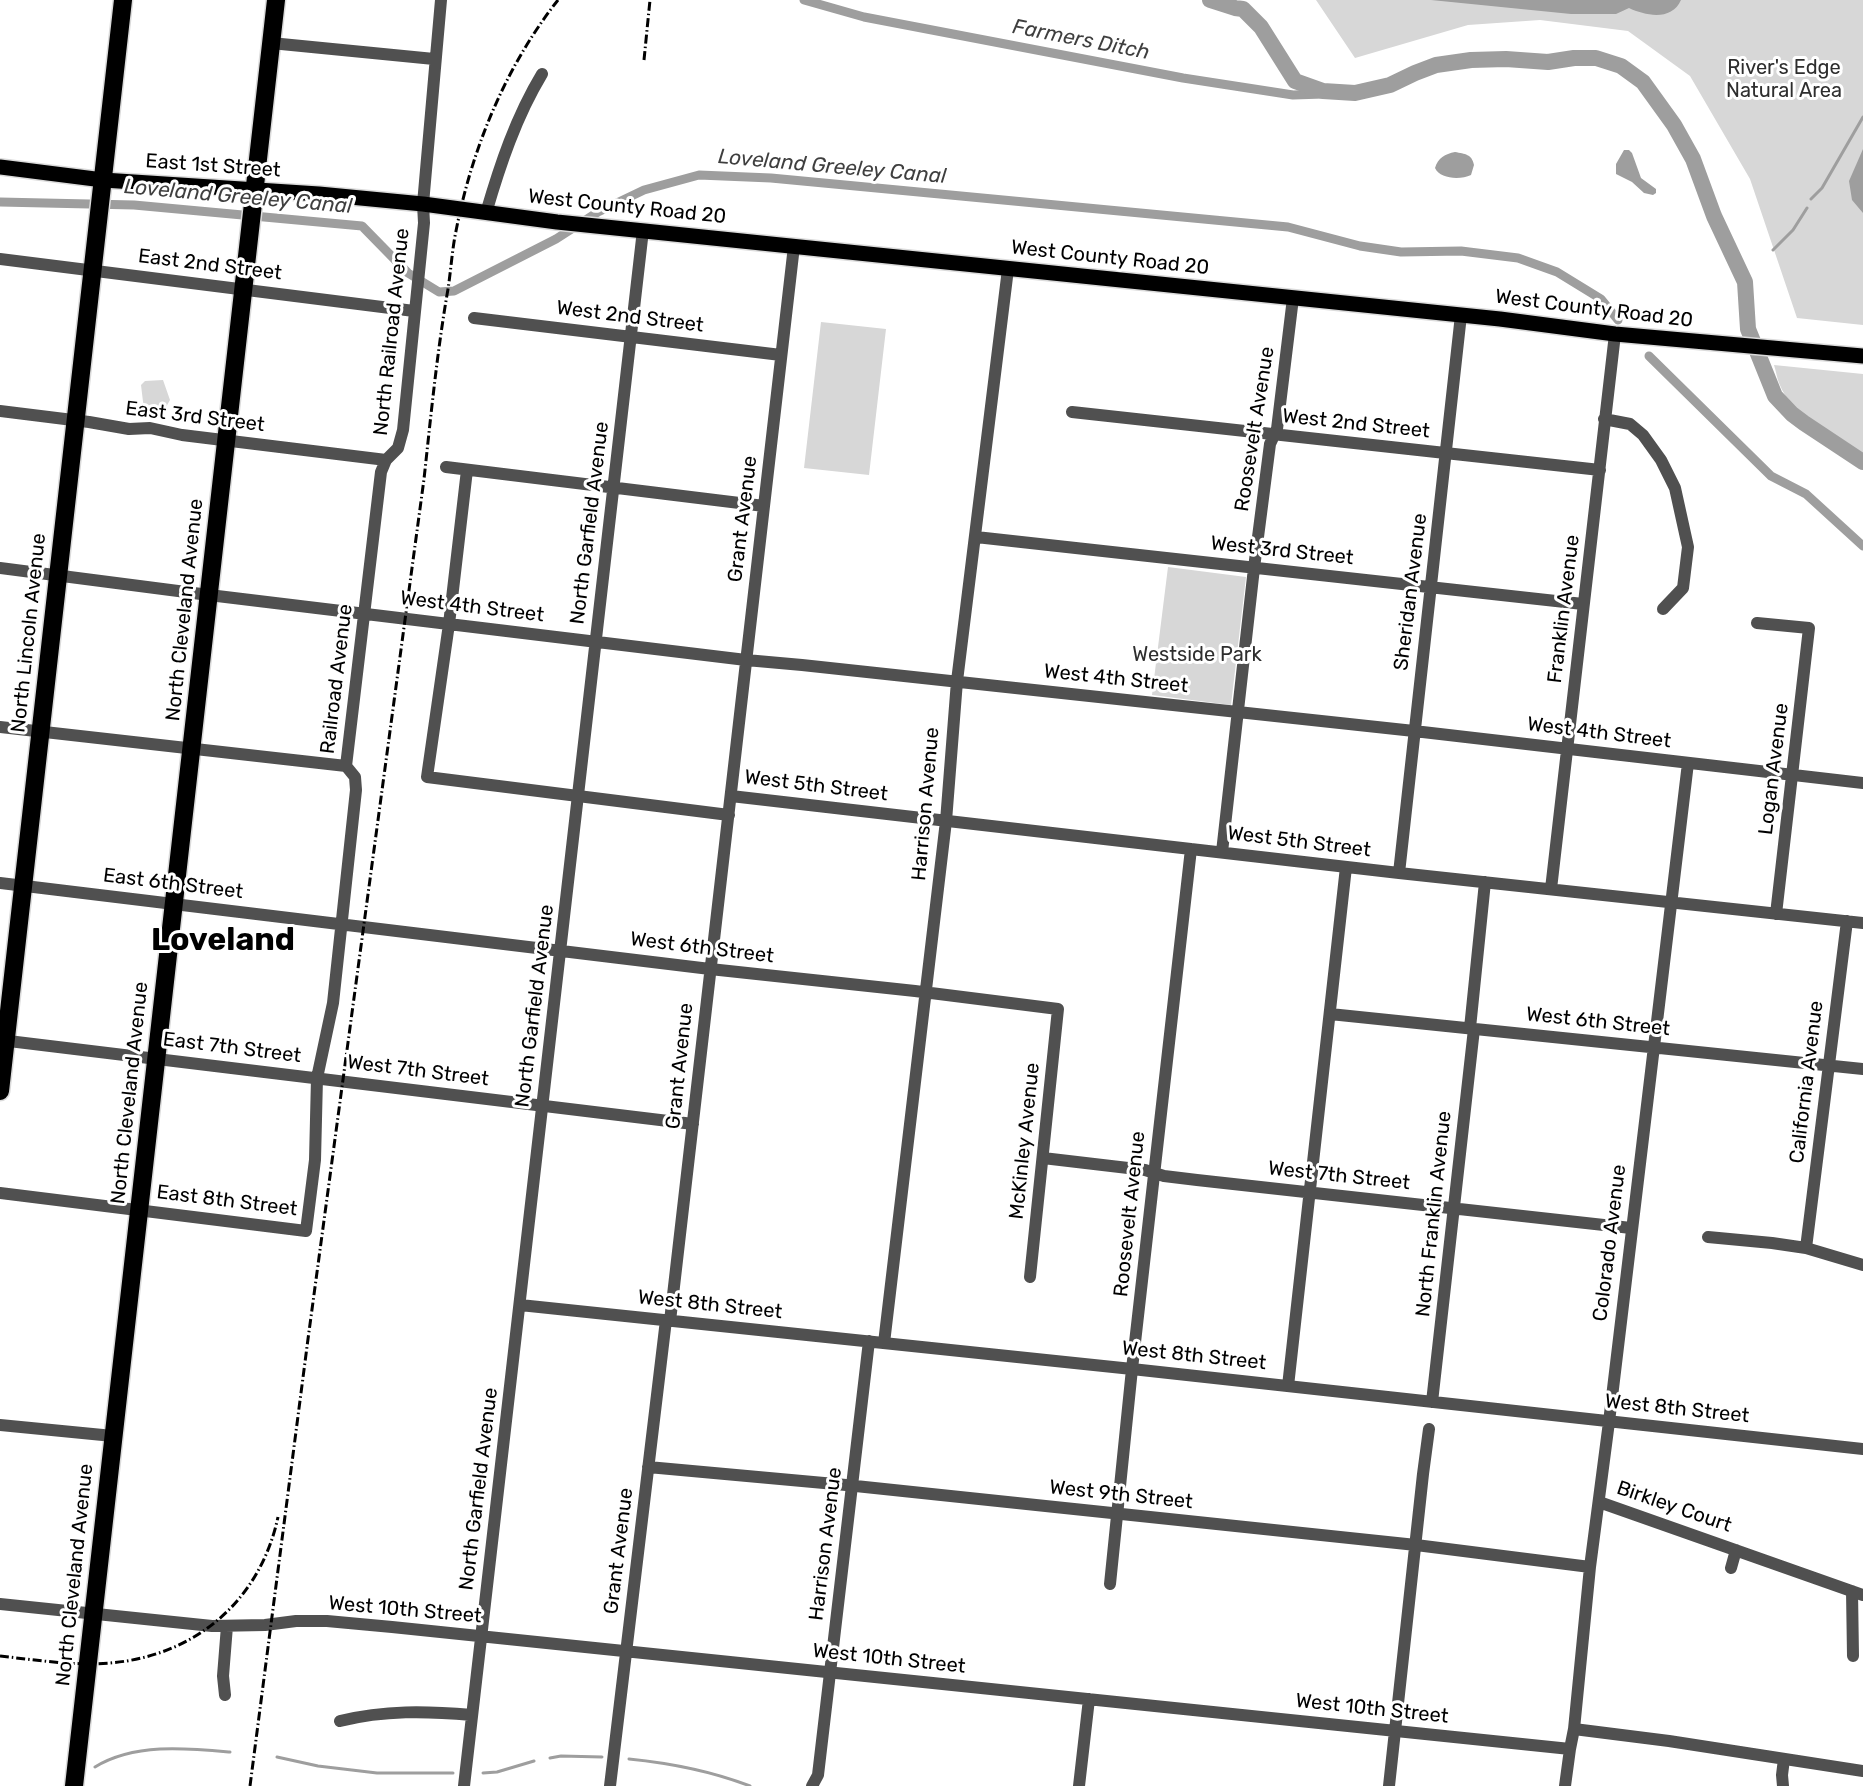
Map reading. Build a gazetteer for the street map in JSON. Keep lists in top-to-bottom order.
{
  "streets": {
    "highway": ["North Cleveland Avenue", "North Lincoln Avenue"],
    "main road": ["East 1st Street", "West County Road 20"],
    "street": [
      "East 2nd Street",
      "West 2nd Street",
      "North Railroad Avenue",
      "East 3rd Street",
      "Roosevelt Avenue",
      "Grant Avenue",
      "North Garfield Avenue",
      "West 3rd Street",
      "Sheridan Avenue",
      "West 4th Street",
      "Franklin Avenue",
      "Railroad Avenue",
      "Logan Avenue",
      "West 5th Street",
      "Harrison Avenue",
      "East 6th Street",
      "West 6th Street",
      "East 7th Street",
      "West 7th Street",
      "California Avenue",
      "McKinley Avenue",
      "East 8th Street",
      "North Franklin Avenue",
      "Colorado Avenue",
      "West 8th Street",
      "West 9th Street",
      "Birkley Court",
      "West 10th Street"
    ]
  },
  "crossings": [
    ["East 1st Street", "West County Road 20"],
    ["East 1st Street", "North Railroad Avenue"],
    ["East 1st Street", "North Cleveland Avenue"],
    ["East 1st Street", "North Lincoln Avenue"],
    ["West County Road 20", "North Railroad Avenue"],
    ["West County Road 20", "Roosevelt Avenue"],
    ["West County Road 20", "Grant Avenue"],
    ["West County Road 20", "North Garfield Avenue"],
    ["West County Road 20", "Sheridan Avenue"],
    ["West County Road 20", "Franklin Avenue"],
    ["West County Road 20", "Harrison Avenue"],
    ["East 2nd Street", "North Railroad Avenue"],
    ["East 2nd Street", "North Cleveland Avenue"],
    ["East 2nd Street", "North Lincoln Avenue"],
    ["West 2nd Street", "Roosevelt Avenue"],
    ["West 2nd Street", "Grant Avenue"],
    ["West 2nd Street", "North Garfield Avenue"],
    ["West 2nd Street", "Sheridan Avenue"],
    ["West 2nd Street", "Franklin Avenue"],
    ["North Railroad Avenue", "East 3rd Street"],
    ["North Railroad Avenue", "Railroad Avenue"],
    ["East 3rd Street", "North Cleveland Avenue"],
    ["East 3rd Street", "North Lincoln Avenue"],
    ["East 3rd Street", "Railroad Avenue"],
    ["Roosevelt Avenue", "West 3rd Street"],
    ["Roosevelt Avenue", "West 4th Street"],
    ["Roosevelt Avenue", "West 5th Street"],
    ["Roosevelt Avenue", "West 7th Street"],
    ["Roosevelt Avenue", "West 8th Street"],
    ["Roosevelt Avenue", "West 9th Street"],
    ["Grant Avenue", "West 4th Street"],
    ["Grant Avenue", "West 5th Street"],
    ["Grant Avenue", "West 6th Street"],
    ["Grant Avenue", "West 7th Street"],
    ["Grant Avenue", "West 8th Street"],
    ["Grant Avenue", "West 9th Street"],
    ["Grant Avenue", "West 10th Street"],
    ["North Garfield Avenue", "West 4th Street"],
    ["North Garfield Avenue", "West 6th Street"],
    ["North Garfield Avenue", "West 7th Street"],
    ["North Garfield Avenue", "West 8th Street"],
    ["North Garfield Avenue", "West 10th Street"],
    ["West 3rd Street", "Sheridan Avenue"],
    ["West 3rd Street", "Franklin Avenue"],
    ["West 3rd Street", "Harrison Avenue"],
    ["Sheridan Avenue", "West 4th Street"],
    ["Sheridan Avenue", "West 5th Street"],
    ["West 4th Street", "Franklin Avenue"],
    ["West 4th Street", "North Cleveland Avenue"],
    ["West 4th Street", "North Lincoln Avenue"],
    ["West 4th Street", "Railroad Avenue"],
    ["West 4th Street", "Logan Avenue"],
    ["West 4th Street", "Harrison Avenue"],
    ["West 4th Street", "Colorado Avenue"],
    ["Franklin Avenue", "West 5th Street"],
    ["North Cleveland Avenue", "East 6th Street"],
    ["North Cleveland Avenue", "East 7th Street"],
    ["North Cleveland Avenue", "East 8th Street"],
    ["North Cleveland Avenue", "West 10th Street"],
    ["North Lincoln Avenue", "East 6th Street"],
    ["North Lincoln Avenue", "East 7th Street"],
    ["Railroad Avenue", "East 6th Street"],
    ["Railroad Avenue", "West 6th Street"],
    ["Railroad Avenue", "East 7th Street"],
    ["Railroad Avenue", "West 7th Street"],
    ["Railroad Avenue", "East 8th Street"],
    ["Logan Avenue", "West 5th Street"],
    ["West 5th Street", "Harrison Avenue"],
    ["West 5th Street", "California Avenue"],
    ["West 5th Street", "North Franklin Avenue"],
    ["West 5th Street", "Colorado Avenue"],
    ["Harrison Avenue", "West 6th Street"],
    ["Harrison Avenue", "West 8th Street"],
    ["Harrison Avenue", "West 9th Street"],
    ["Harrison Avenue", "West 10th Street"],
    ["East 6th Street", "West 6th Street"],
    ["West 6th Street", "California Avenue"],
    ["West 6th Street", "McKinley Avenue"],
    ["West 6th Street", "North Franklin Avenue"],
    ["West 6th Street", "Colorado Avenue"],
    ["East 7th Street", "West 7th Street"],
    ["East 7th Street", "East 8th Street"],
    ["West 7th Street", "McKinley Avenue"],
    ["West 7th Street", "East 8th Street"],
    ["West 7th Street", "North Franklin Avenue"],
    ["West 7th Street", "Colorado Avenue"],
    ["North Franklin Avenue", "West 8th Street"],
    ["Colorado Avenue", "West 8th Street"],
    ["Colorado Avenue", "West 9th Street"],
    ["Colorado Avenue", "Birkley Court"],
    ["Colorado Avenue", "West 10th Street"]
  ],
  "districts": ["Loveland"],
  "water": ["Farmers Ditch", "Loveland Greeley Canal"],
  "parks": ["River's Edge Natural Area", "Westside Park"]
}
